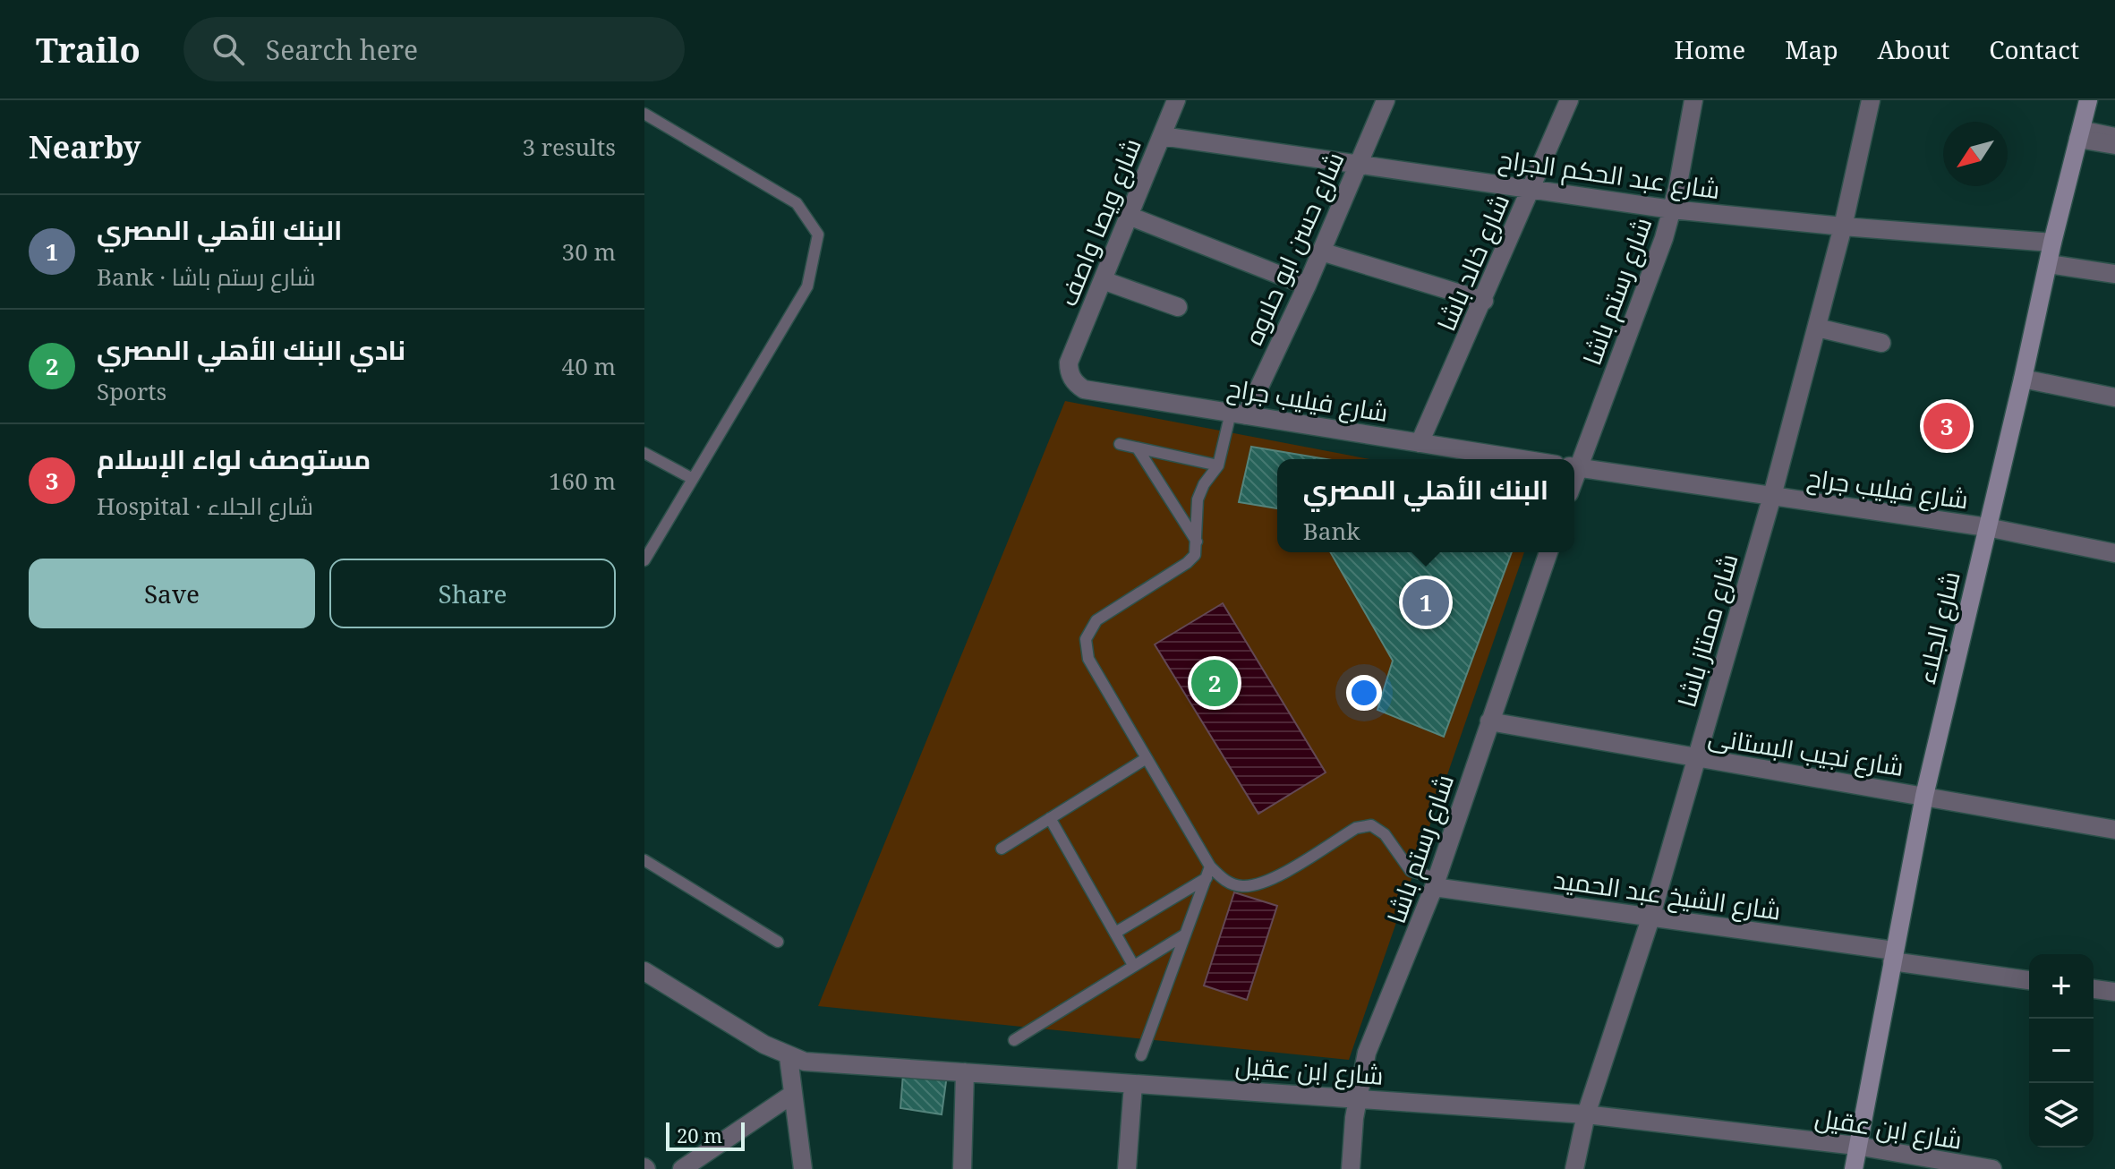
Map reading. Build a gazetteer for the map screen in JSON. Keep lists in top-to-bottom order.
{
  "streets": {
    "main road": ["شارع الجلاء"],
    "street": [
      "شارع عبد الحكم الجراح",
      "شارع ويصا واصف",
      "شارع حسن ابو حلاوه",
      "شارع خالد باشا",
      "شارع رستم باشا",
      "شارع فيليب جراح",
      "شارع ممتاز باشا",
      "شارع نجيب البستانى",
      "شارع الشيخ عبد الحميد",
      "شارع ابن عقيل"
    ]
  },
  "crossings": [
    ["شارع عبد الحكم الجراح", "شارع ويصا واصف"],
    ["شارع عبد الحكم الجراح", "شارع حسن ابو حلاوه"],
    ["شارع عبد الحكم الجراح", "شارع خالد باشا"],
    ["شارع عبد الحكم الجراح", "شارع رستم باشا"],
    ["شارع عبد الحكم الجراح", "شارع الجلاء"],
    ["شارع عبد الحكم الجراح", "شارع ممتاز باشا"],
    ["شارع ويصا واصف", "شارع فيليب جراح"],
    ["شارع حسن ابو حلاوه", "شارع فيليب جراح"],
    ["شارع خالد باشا", "شارع فيليب جراح"],
    ["شارع رستم باشا", "شارع نجيب البستانى"],
    ["شارع رستم باشا", "شارع الشيخ عبد الحميد"],
    ["شارع رستم باشا", "شارع ابن عقيل"],
    ["شارع فيليب جراح", "شارع الجلاء"],
    ["شارع فيليب جراح", "شارع ممتاز باشا"],
    ["شارع الجلاء", "شارع نجيب البستانى"],
    ["شارع الجلاء", "شارع الشيخ عبد الحميد"],
    ["شارع الجلاء", "شارع ابن عقيل"],
    ["شارع ممتاز باشا", "شارع نجيب البستانى"],
    ["شارع ممتاز باشا", "شارع الشيخ عبد الحميد"],
    ["شارع ممتاز باشا", "شارع ابن عقيل"]
  ],
  "scale_bar": "20 m",
  "north": "bottom left",
  "page": {
    "header": "Trailo",
    "search": "Search here",
    "nav": [
      "Home",
      "Map",
      "About",
      "Contact"
    ],
    "heading": ["Nearby", "3 results"],
    "list": [
      {
        "mark": "1",
        "name": "البنك الأهلي المصري",
        "note": "Bank · شارع رستم باشا",
        "value": "30 m"
      },
      {
        "mark": "2",
        "name": "نادي البنك الأهلي المصري",
        "note": "Sports",
        "value": "40 m"
      },
      {
        "mark": "3",
        "name": "مستوصف لواء الإسلام",
        "note": "Hospital · شارع الجلاء",
        "value": "160 m"
      }
    ],
    "pins": ["3", "1", "2"],
    "popup": ["البنك الأهلي المصري", "Bank"],
    "buttons": ["Save", "Share"],
    "map_buttons": ["+", "−"],
    "scale": "20 m"
  }
}
